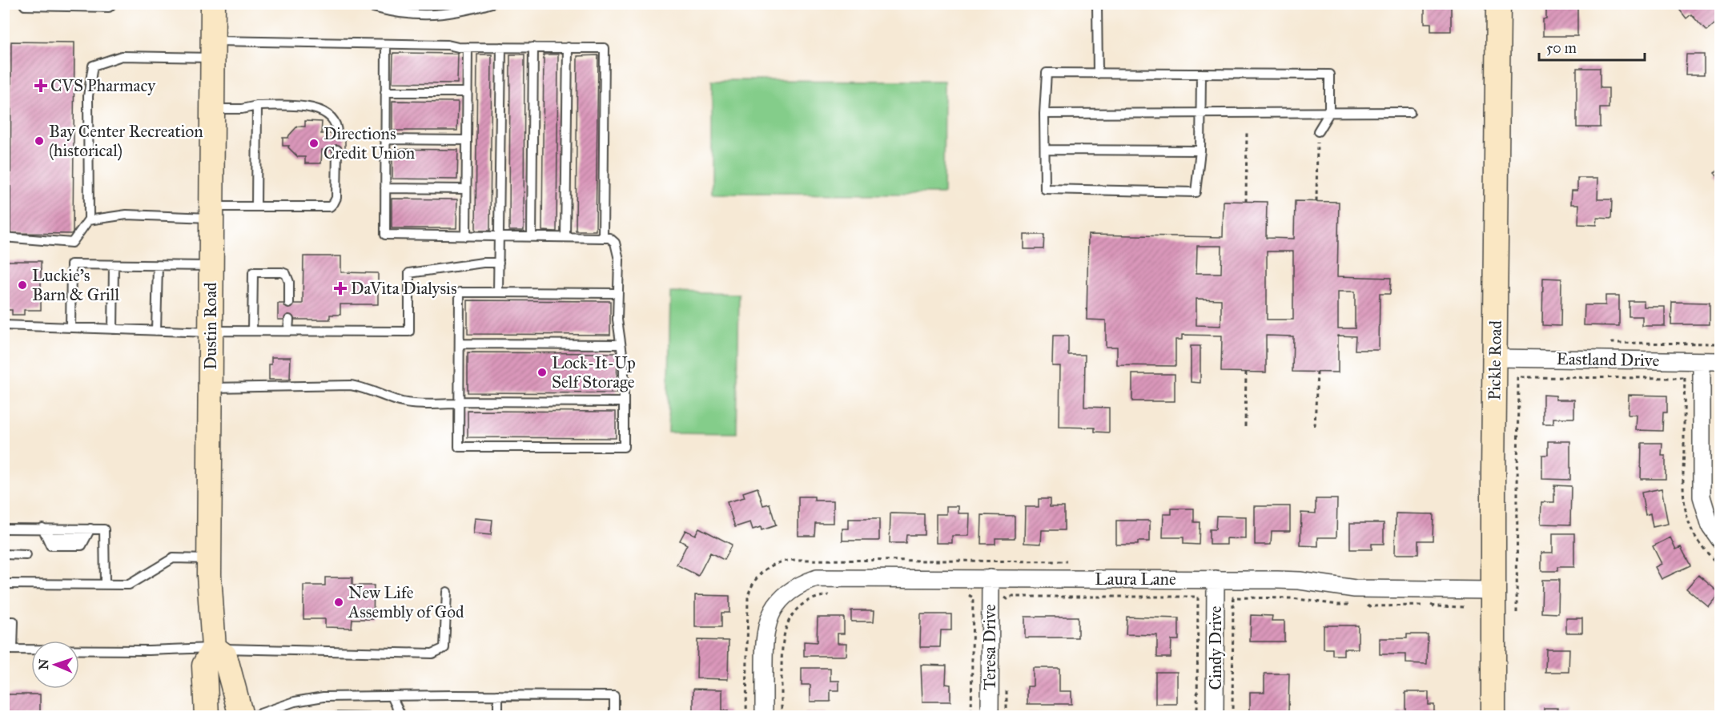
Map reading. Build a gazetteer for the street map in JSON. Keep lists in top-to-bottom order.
{
  "streets": {
    "street": [
      "Dustin Road",
      "Eastland Drive",
      "Pickle Road",
      "Laura Lane",
      "Teresa Drive",
      "Cindy Drive"
    ]
  },
  "crossings": [
    ["Eastland Drive", "Pickle Road"],
    ["Pickle Road", "Laura Lane"],
    ["Laura Lane", "Teresa Drive"],
    ["Laura Lane", "Cindy Drive"]
  ],
  "places": {
    "health": ["CVS Pharmacy", "DaVita Dialysis"],
    "other": [
      "Bay Center Recreation (historical)",
      "Directions Credit Union",
      "Luckie's Barn & Grill",
      "Lock-It-Up Self Storage",
      "New Life Assembly of God"
    ]
  },
  "scale_bar": "50 m",
  "north": "left"
}
